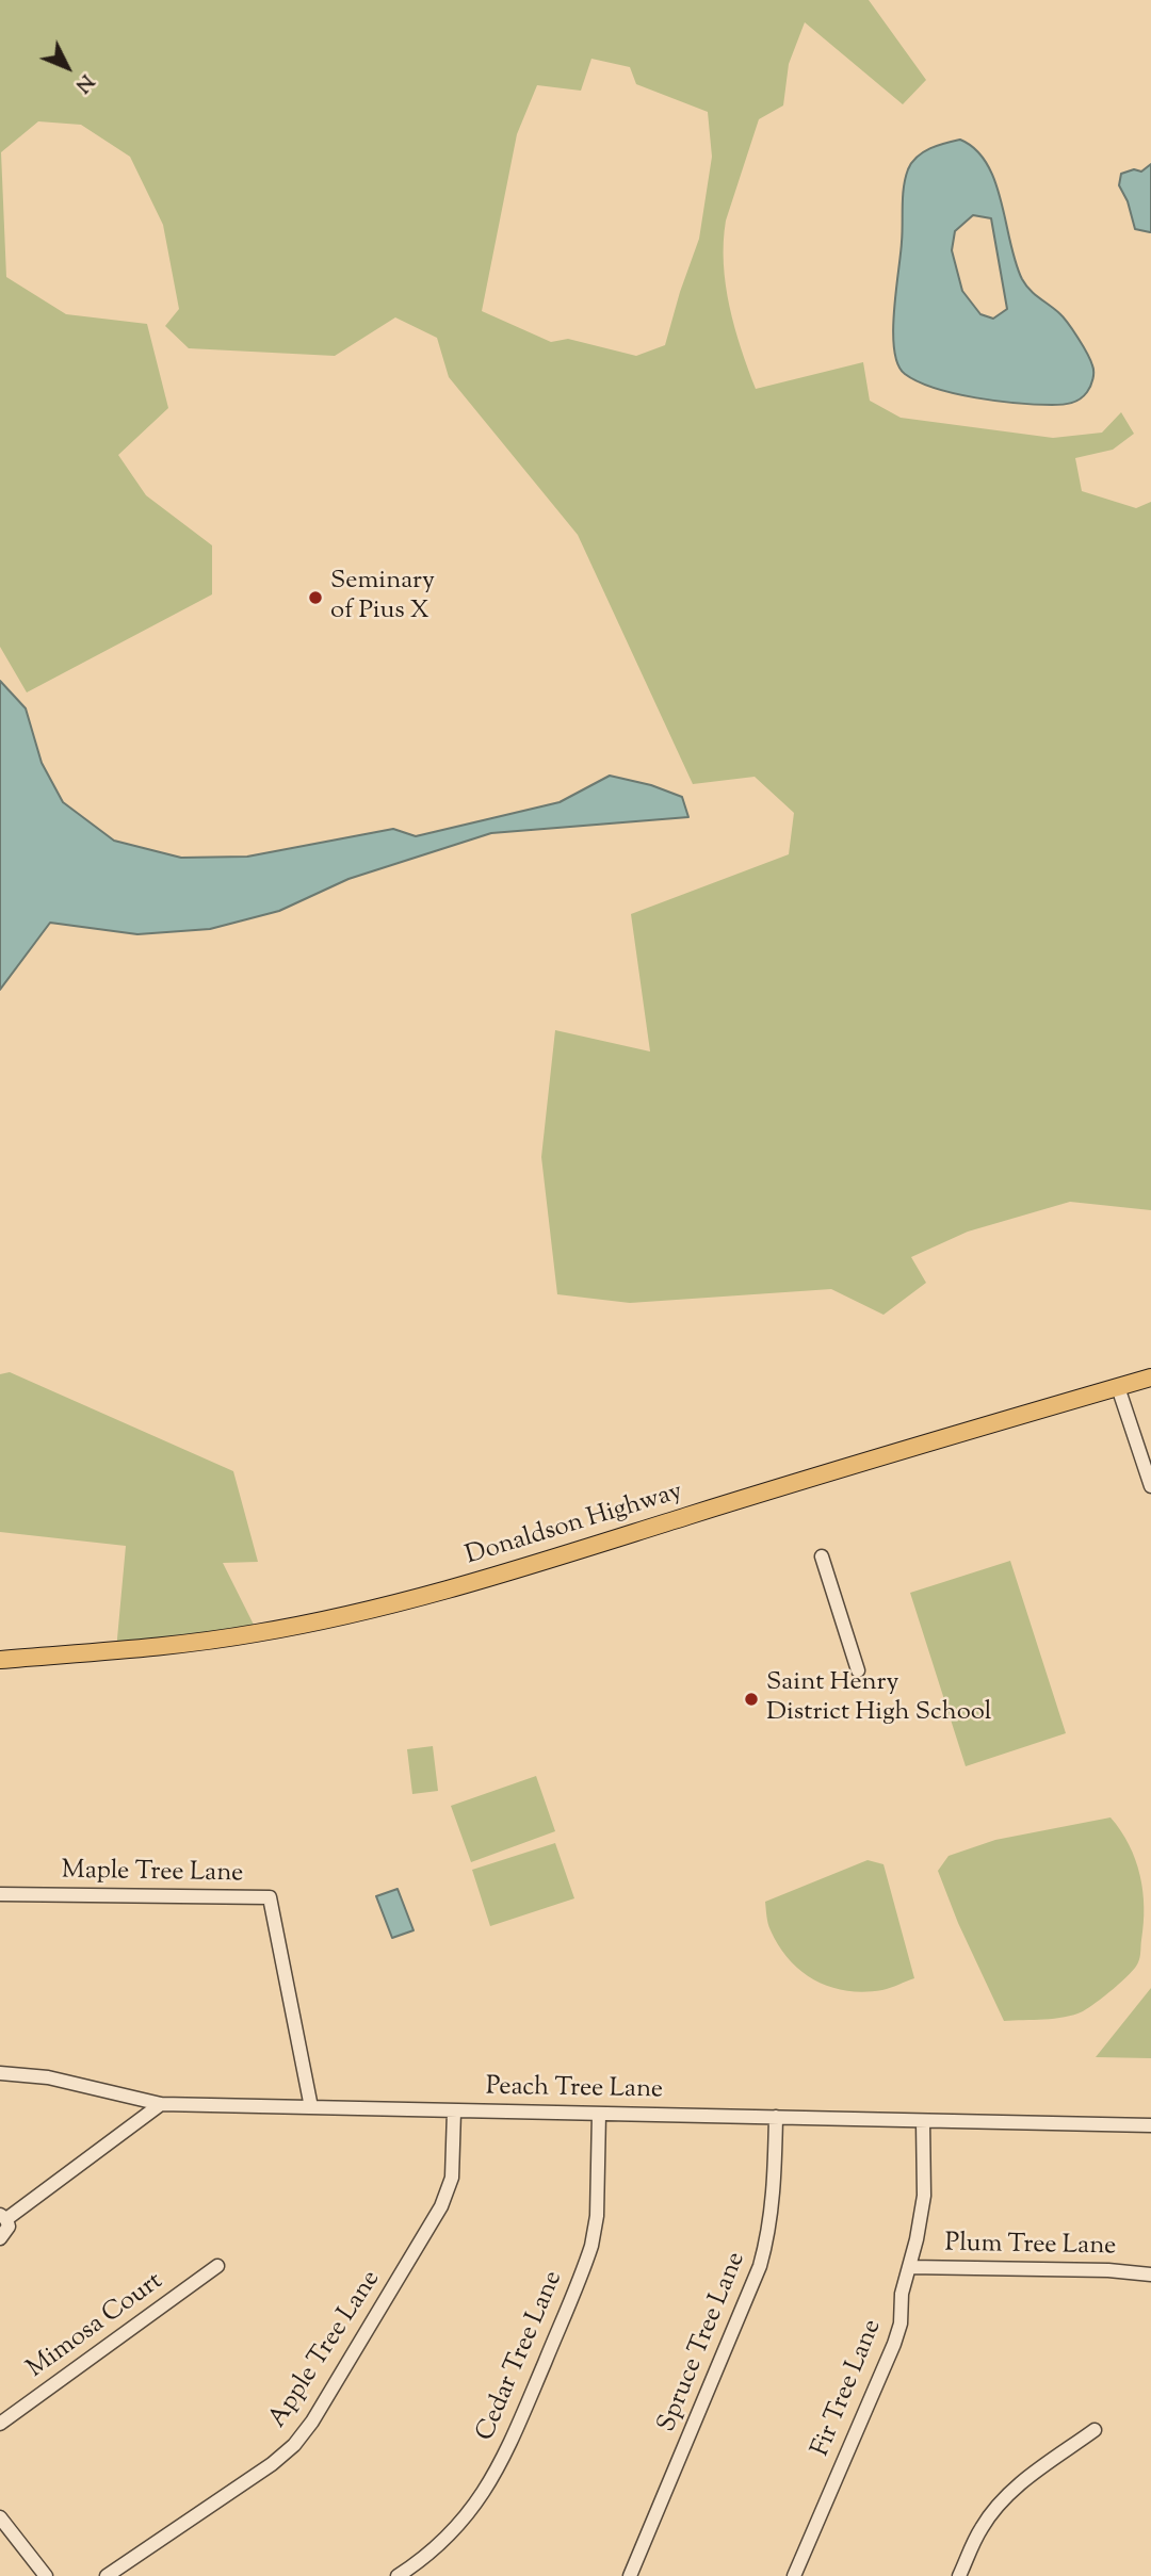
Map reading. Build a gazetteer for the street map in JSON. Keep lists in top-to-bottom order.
{
  "streets": {
    "main road": ["Donaldson Highway"],
    "street": [
      "Maple Tree Lane",
      "Peach Tree Lane",
      "Plum Tree Lane",
      "Mimosa Court",
      "Spruce Tree Lane",
      "Apple Tree Lane",
      "Cedar Tree Lane",
      "Fir Tree Lane"
    ]
  },
  "crossings": [
    ["Maple Tree Lane", "Peach Tree Lane"],
    ["Peach Tree Lane", "Spruce Tree Lane"],
    ["Peach Tree Lane", "Apple Tree Lane"],
    ["Peach Tree Lane", "Cedar Tree Lane"],
    ["Peach Tree Lane", "Fir Tree Lane"],
    ["Plum Tree Lane", "Fir Tree Lane"]
  ],
  "places": ["Seminary of Pius X", "Saint Henry District High School"],
  "north": "bottom right"
}
